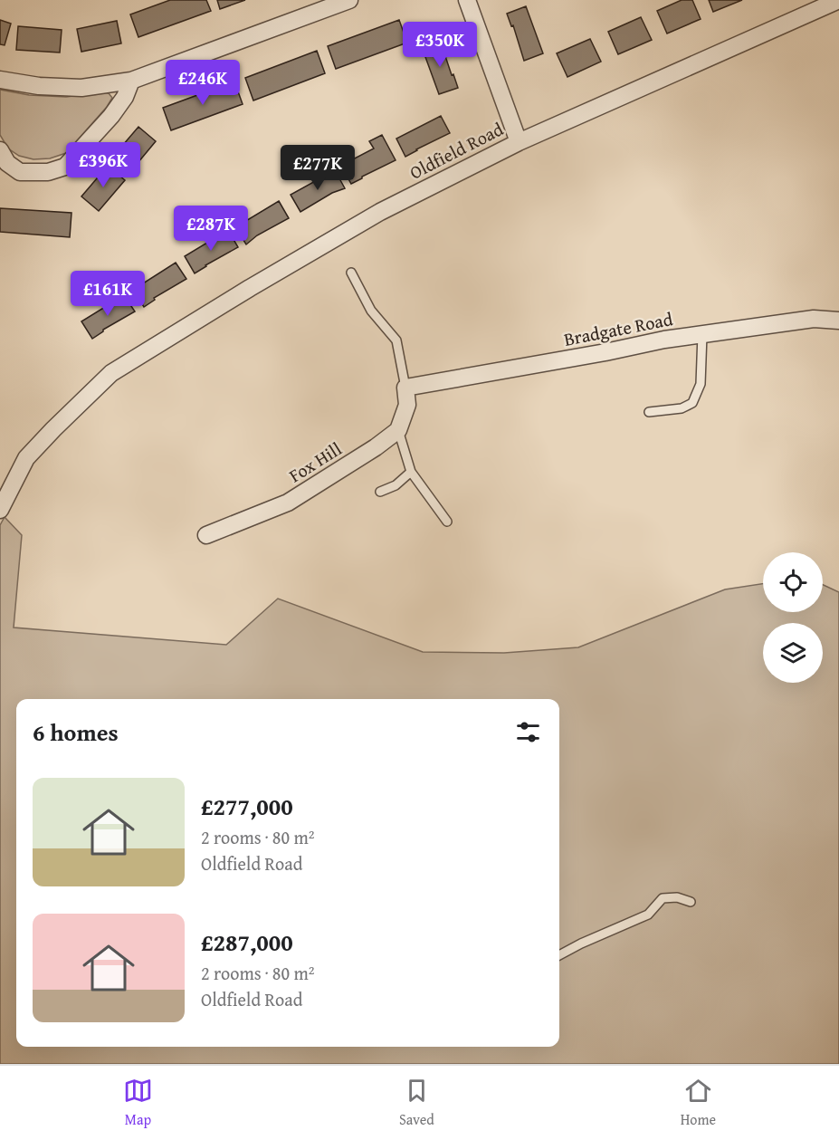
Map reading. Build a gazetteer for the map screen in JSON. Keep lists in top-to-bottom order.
{
  "streets": {
    "street": ["Oldfield Road", "Bradgate Road", "Fox Hill"]
  },
  "page": {
    "price": [
      "£350K",
      "£246K",
      "£396K",
      "£277K",
      "£287K",
      "£161K"
    ],
    "heading": "6 homes",
    "list": [
      {
        "name": "£277,000",
        "note": "2 rooms · 80 m² · Oldfield Road"
      },
      {
        "name": "£287,000",
        "note": "2 rooms · 80 m² · Oldfield Road"
      }
    ],
    "tabs": ["Map", "Saved", "Home"]
  }
}
